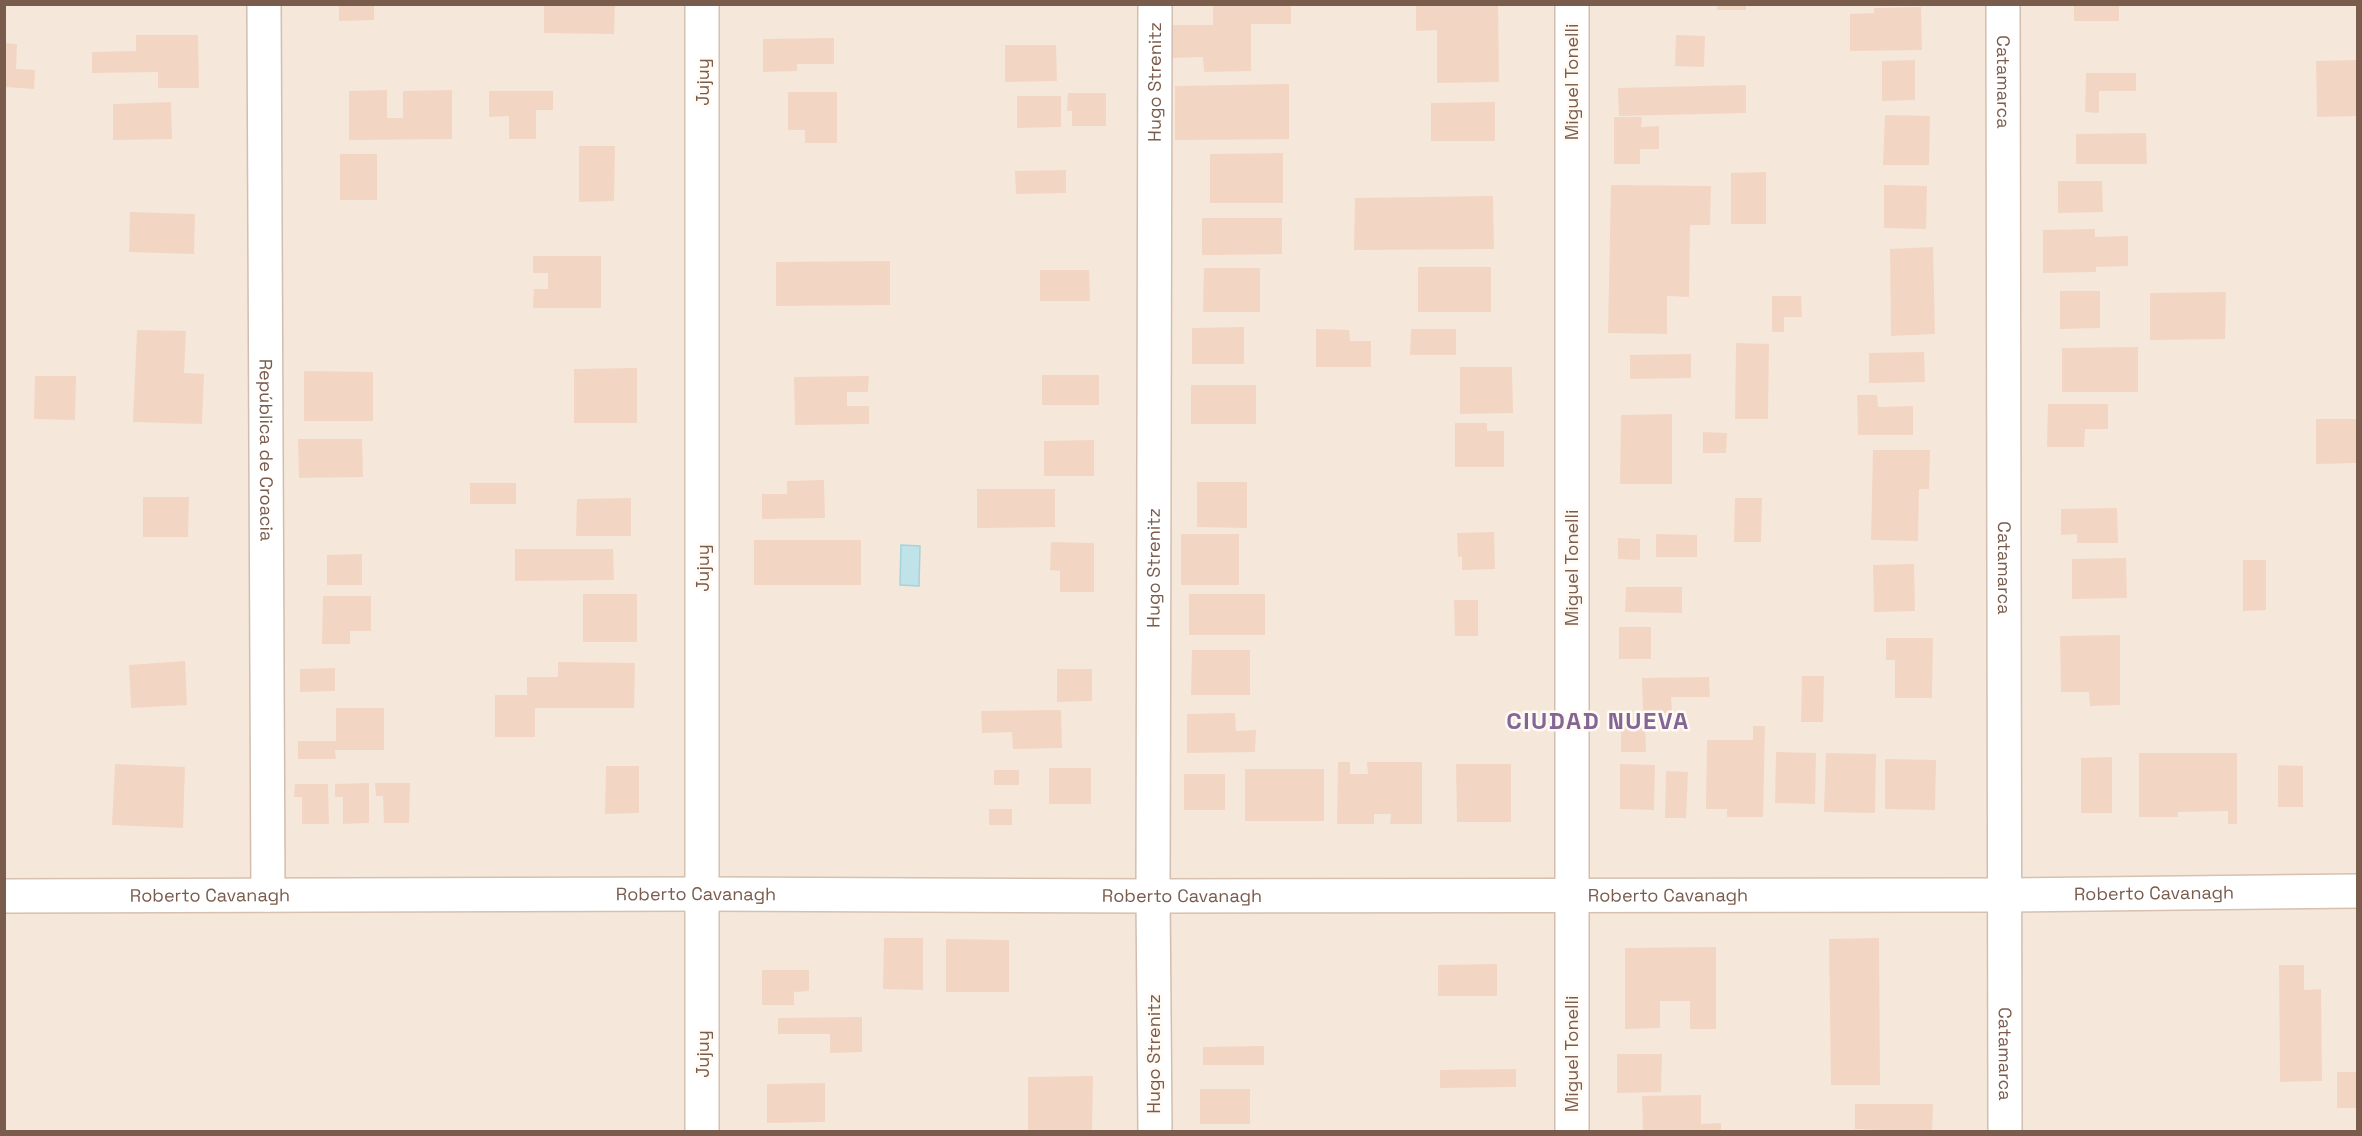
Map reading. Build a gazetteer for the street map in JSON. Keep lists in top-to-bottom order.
{
  "streets": {
    "street": [
      "Jujuy",
      "Hugo Strenitz",
      "Miguel Tonelli",
      "Catamarca",
      "República de Croacia",
      "Roberto Cavanagh"
    ]
  },
  "crossings": [
    ["Jujuy", "Roberto Cavanagh"],
    ["Hugo Strenitz", "Roberto Cavanagh"],
    ["Miguel Tonelli", "Roberto Cavanagh"],
    ["Catamarca", "Roberto Cavanagh"],
    ["República de Croacia", "Roberto Cavanagh"]
  ],
  "districts": ["CIUDAD NUEVA"]
}
